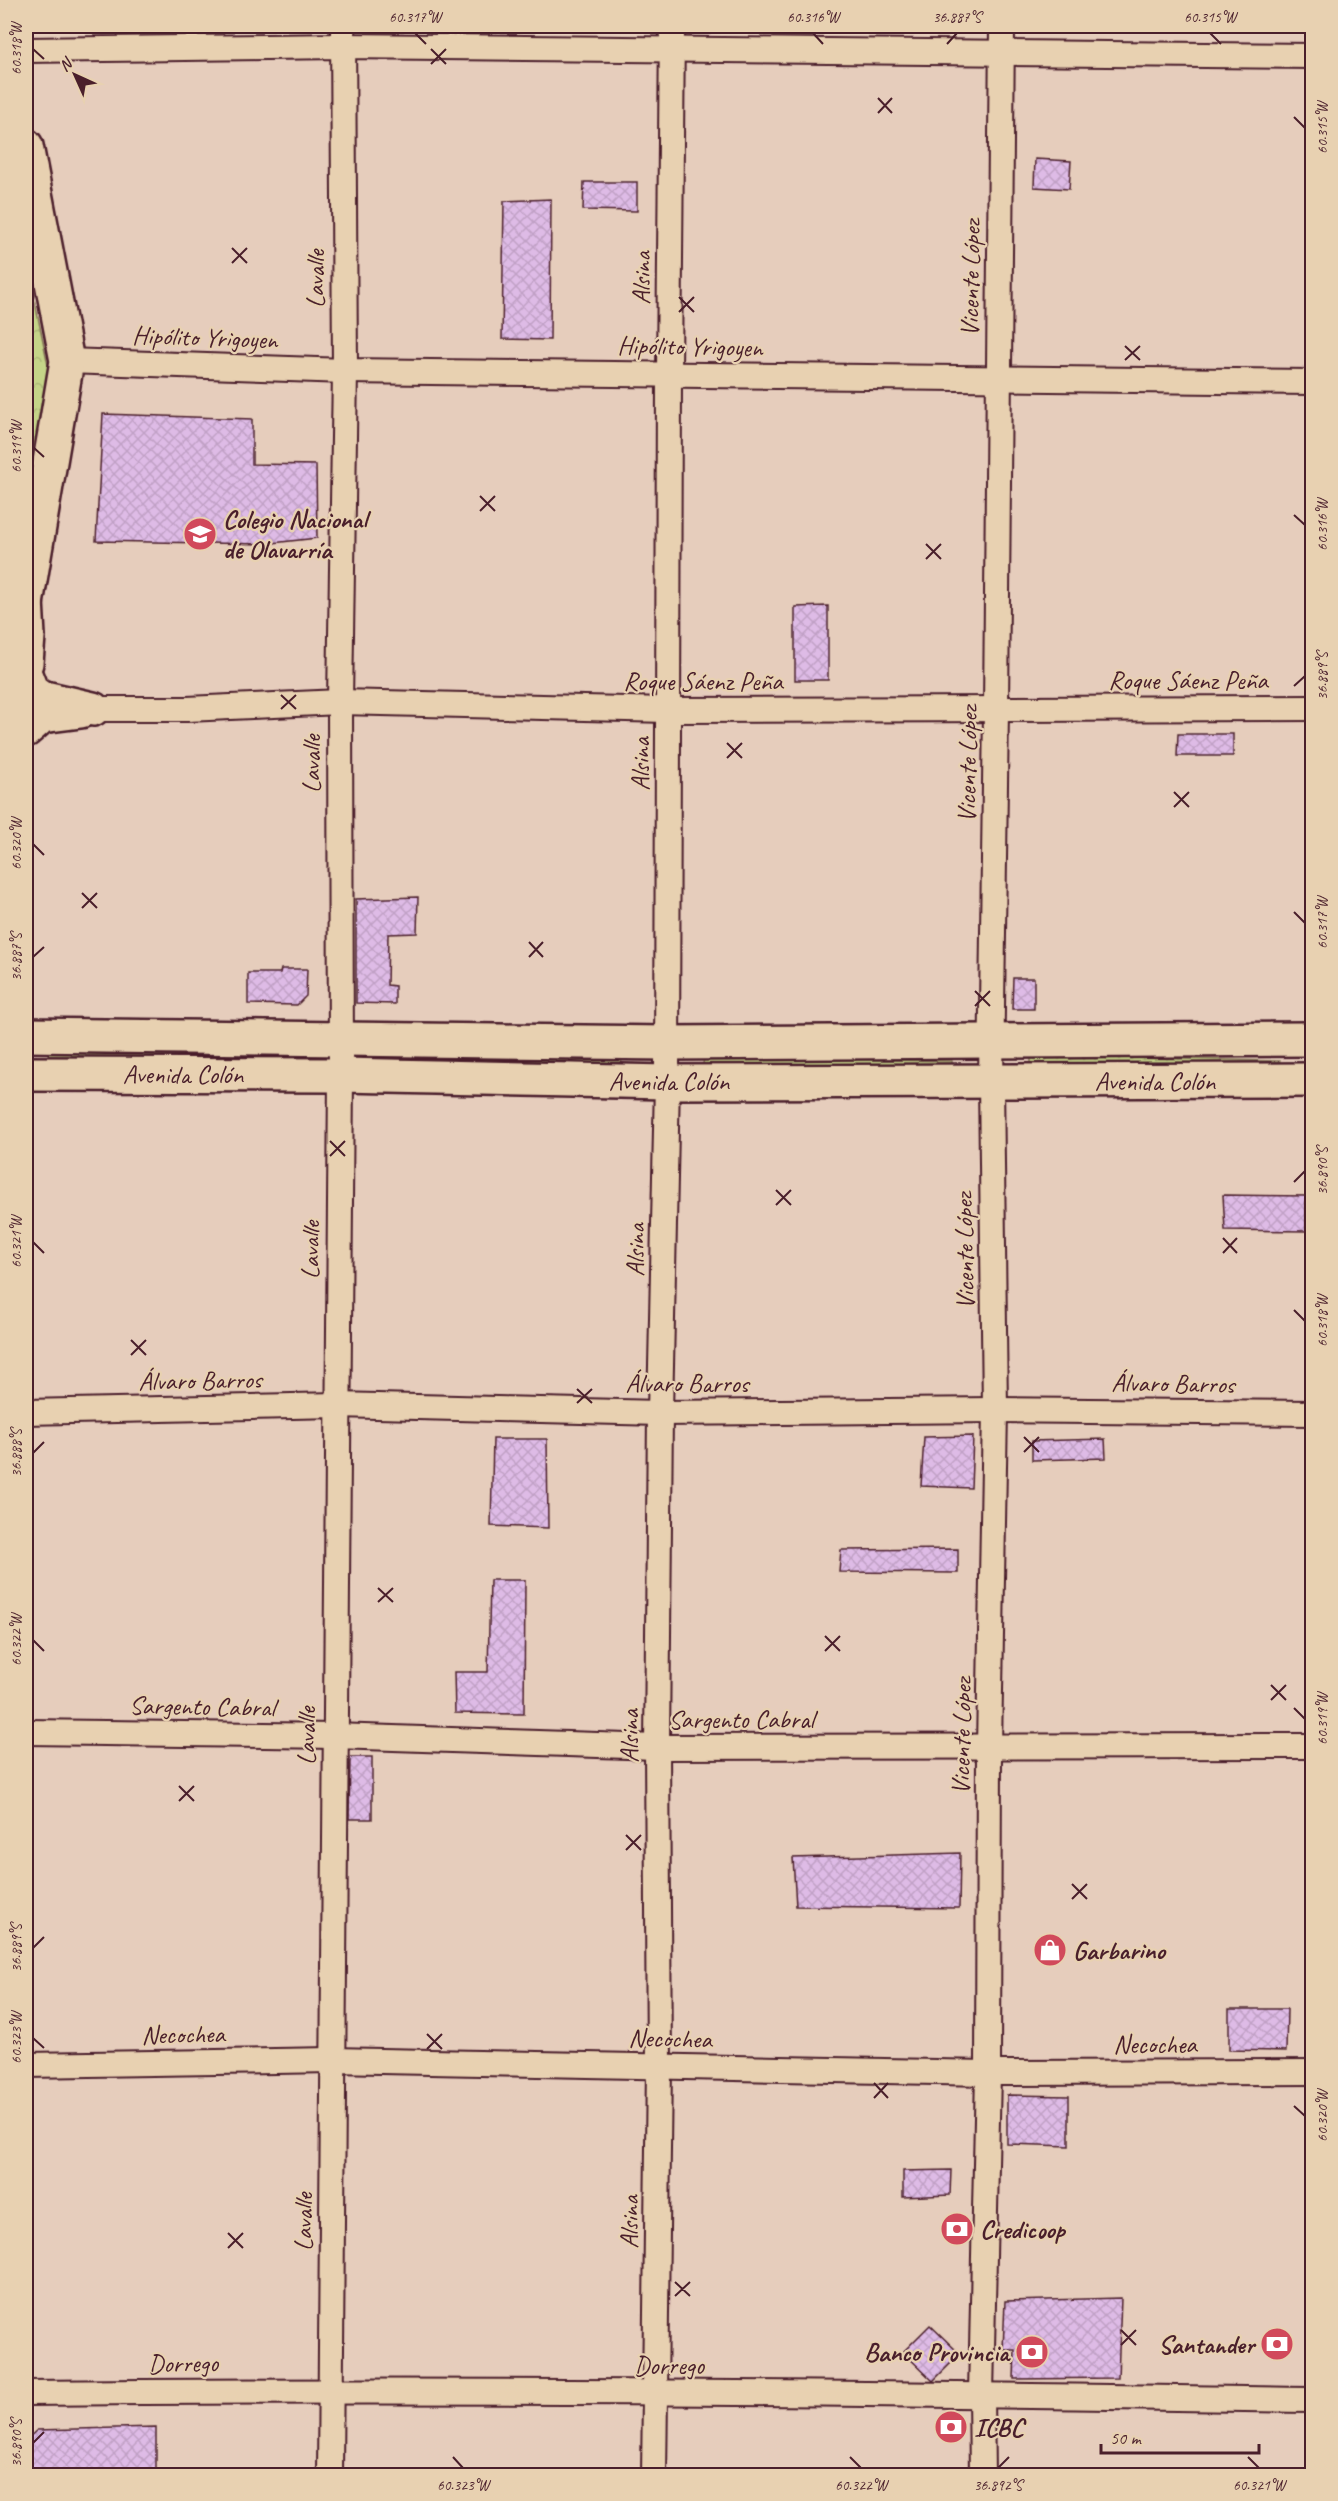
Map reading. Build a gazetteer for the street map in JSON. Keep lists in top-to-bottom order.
{
  "streets": {
    "main road": ["Avenida Colón"],
    "street": [
      "Alsina",
      "Vicente López",
      "Lavalle",
      "Hipólito Yrigoyen",
      "Roque Sáenz Peña",
      "Álvaro Barros",
      "Sargento Cabral",
      "Necochea",
      "Dorrego"
    ]
  },
  "crossings": [
    ["Alsina", "Hipólito Yrigoyen"],
    ["Alsina", "Roque Sáenz Peña"],
    ["Alsina", "Avenida Colón"],
    ["Alsina", "Álvaro Barros"],
    ["Alsina", "Sargento Cabral"],
    ["Alsina", "Necochea"],
    ["Alsina", "Dorrego"],
    ["Vicente López", "Hipólito Yrigoyen"],
    ["Vicente López", "Roque Sáenz Peña"],
    ["Vicente López", "Avenida Colón"],
    ["Vicente López", "Álvaro Barros"],
    ["Vicente López", "Sargento Cabral"],
    ["Vicente López", "Necochea"],
    ["Vicente López", "Dorrego"],
    ["Lavalle", "Hipólito Yrigoyen"],
    ["Lavalle", "Roque Sáenz Peña"],
    ["Lavalle", "Avenida Colón"],
    ["Lavalle", "Álvaro Barros"],
    ["Lavalle", "Sargento Cabral"],
    ["Lavalle", "Necochea"],
    ["Lavalle", "Dorrego"]
  ],
  "places": {
    "school or university": ["Colegio Nacional de Olavarría"],
    "shop": ["Garbarino"],
    "bank": [
      "Credicoop",
      "Santander",
      "Banco Provincia",
      "ICBC"
    ]
  },
  "scale_bar": "50 m",
  "north": "top left",
  "coordinates": [
    "60.317°W",
    "60.316°W",
    "36.887°S",
    "60.315°W",
    "60.318°W",
    "60.319°W",
    "36.889°S",
    "60.320°W",
    "36.890°S",
    "60.321°W",
    "36.888°S",
    "60.322°W",
    "60.323°W",
    "36.892°S"
  ]
}
